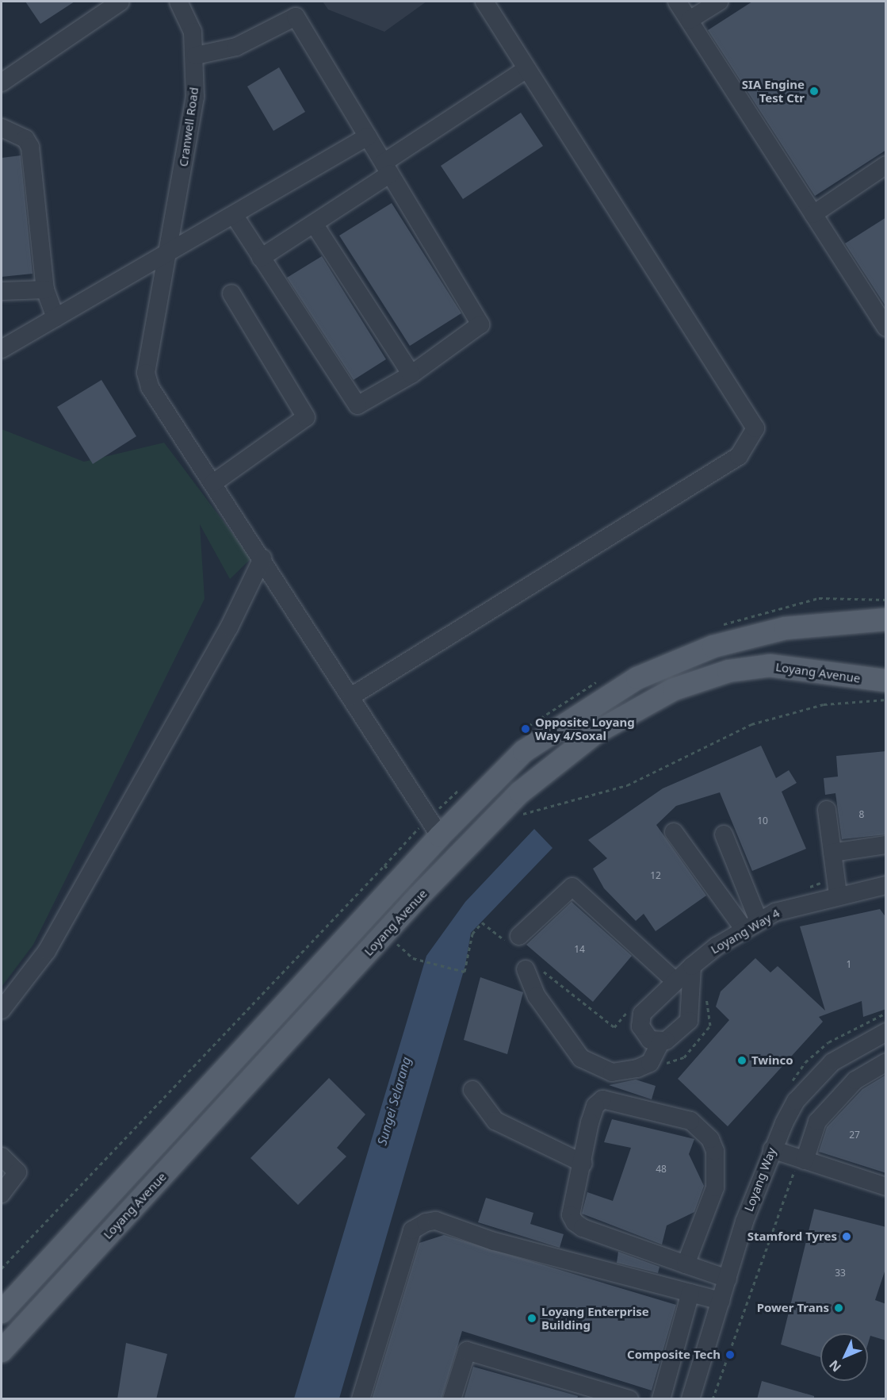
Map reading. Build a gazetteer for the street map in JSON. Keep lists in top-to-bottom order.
{
  "streets": {
    "main road": ["Loyang Avenue"],
    "street": ["Cranwell Road", "Loyang Way 4", "Loyang Way"]
  },
  "water": ["Sungei Selarang"],
  "places": [
    "SIA Engine Test Ctr",
    "Opposite Loyang Way 4/Soxal",
    "Twinco",
    "Stamford Tyres",
    "Power Trans",
    "Loyang Enterprise Building",
    "Composite Tech"
  ],
  "house_numbers": [
    "8",
    "10",
    "12",
    "14",
    "1",
    "27",
    "48",
    "33"
  ],
  "north": "bottom left"
}
